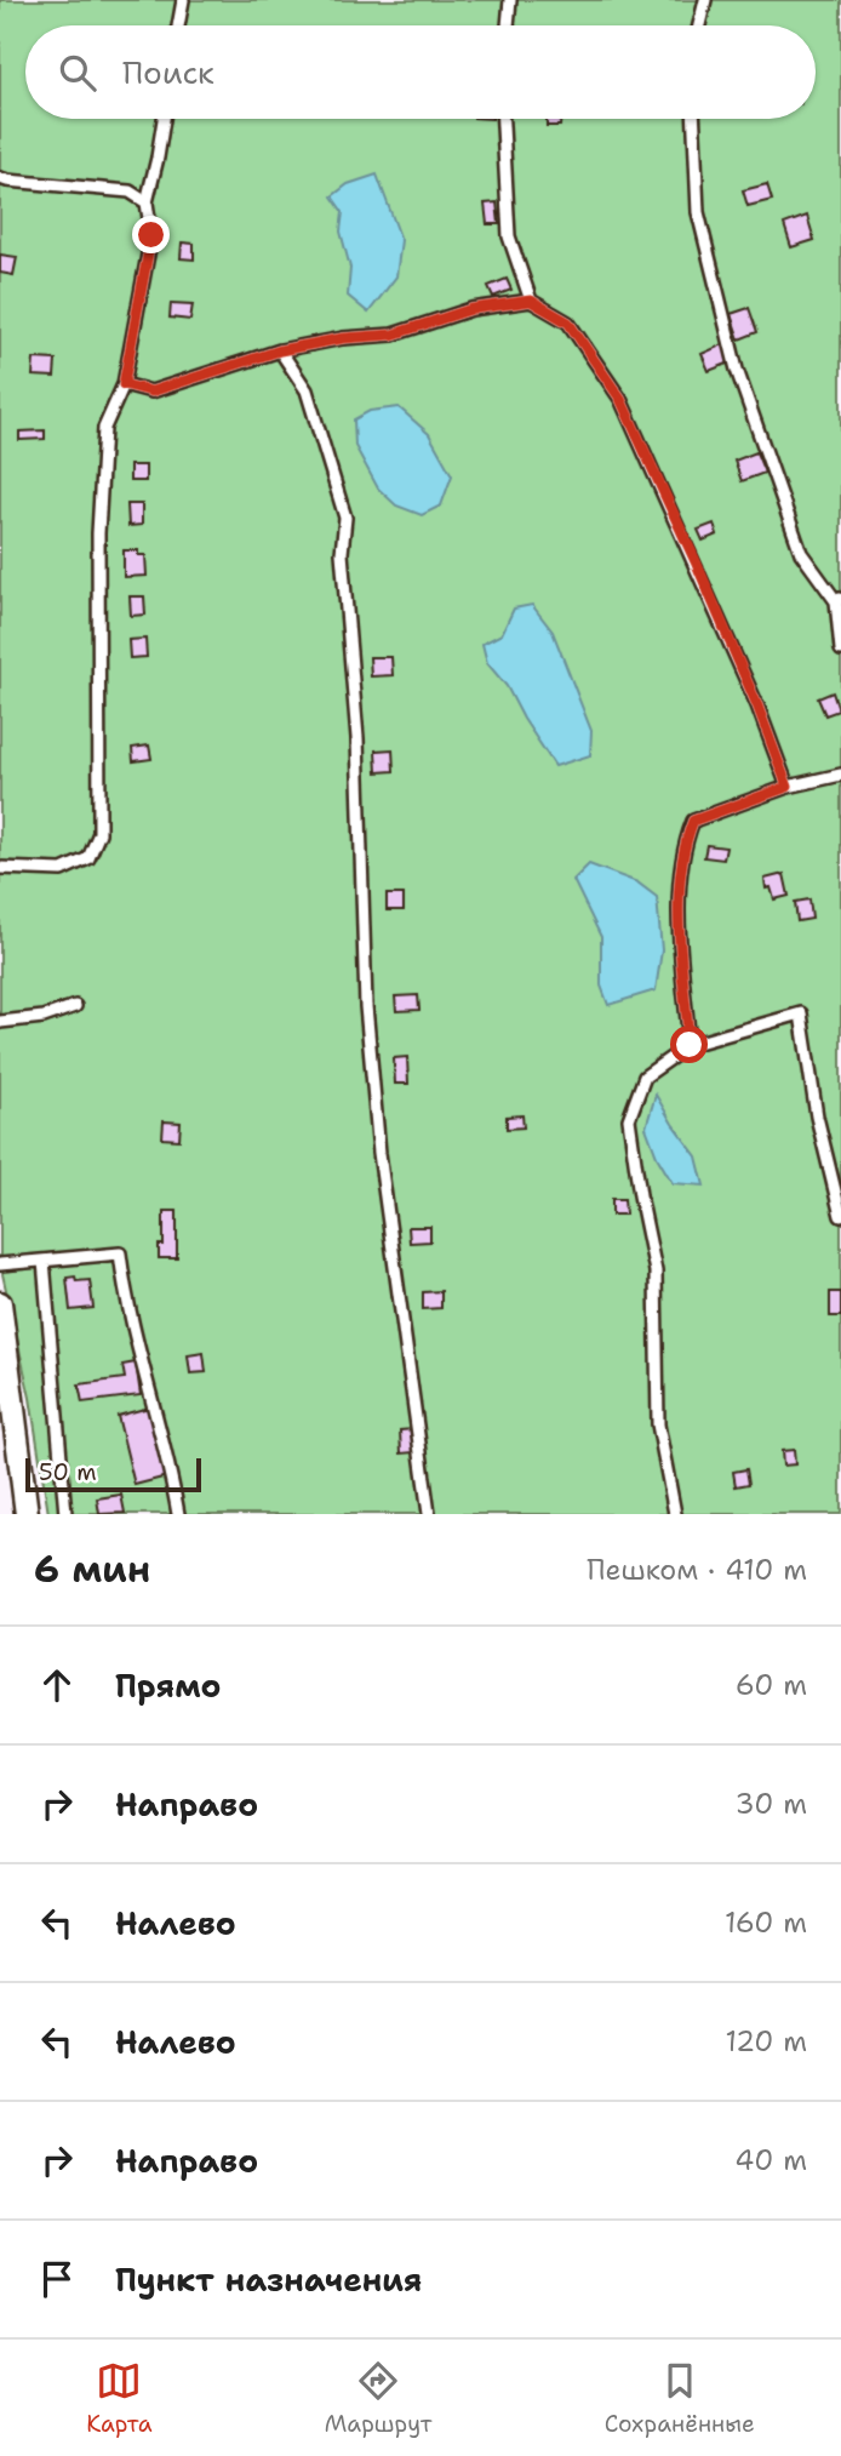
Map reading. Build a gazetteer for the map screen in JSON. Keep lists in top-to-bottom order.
{
  "scale_bar": "50 m",
  "page": {
    "search": "Поиск",
    "scale": "50 m",
    "heading": ["6 мин", "Пешком · 410 m"],
    "list": [
      ["Прямо", "60 m"],
      ["Направо", "30 m"],
      ["Налево", "160 m"],
      ["Налево", "120 m"],
      ["Направо", "40 m"],
      "Пункт назначения"
    ],
    "nav": ["Карта", "Маршрут", "Сохранённые"]
  }
}
